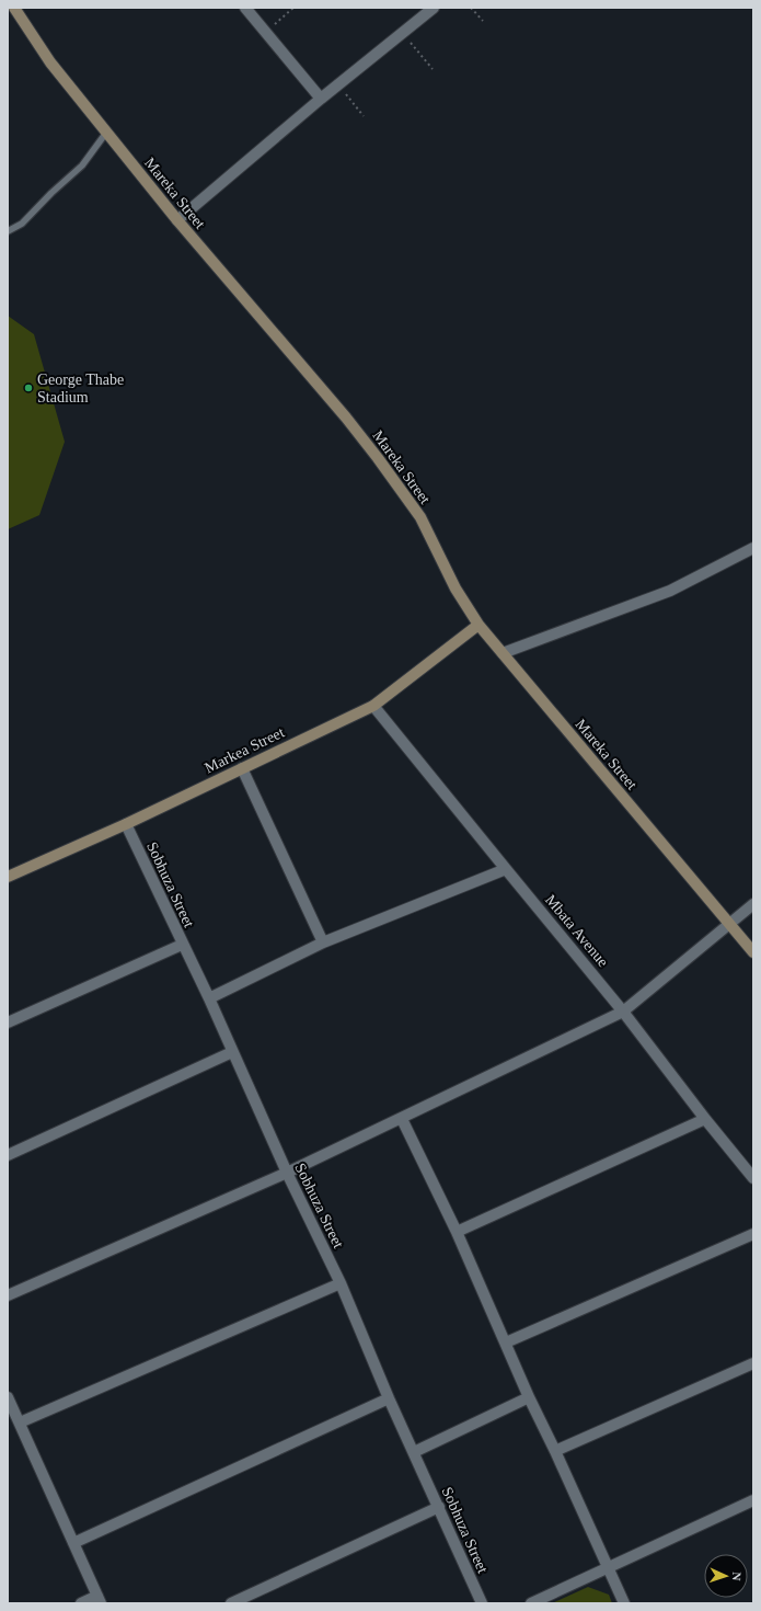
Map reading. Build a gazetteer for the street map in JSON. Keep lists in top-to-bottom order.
{
  "streets": {
    "main road": ["Mareka Street", "Markea Street"],
    "street": ["Sobhuza Street", "Mbata Avenue"]
  },
  "crossings": [
    ["Mareka Street", "Markea Street"],
    ["Markea Street", "Sobhuza Street"],
    ["Markea Street", "Mbata Avenue"]
  ],
  "places": ["George Thabe Stadium"],
  "north": "right"
}
